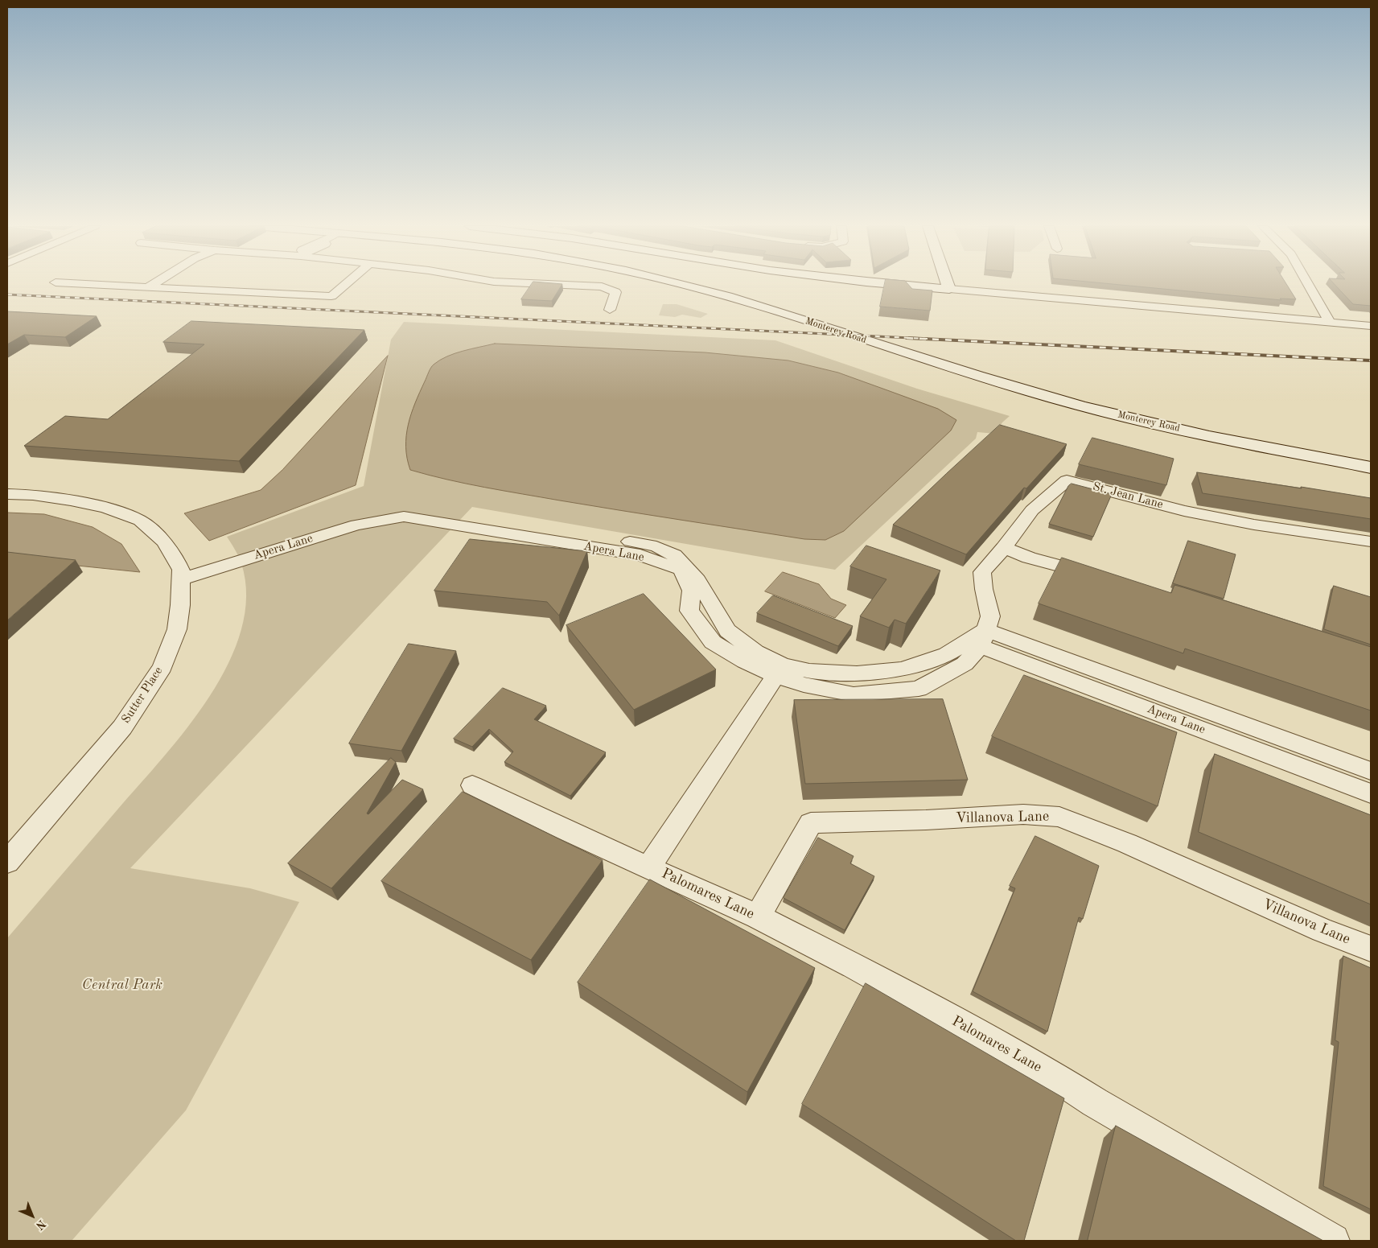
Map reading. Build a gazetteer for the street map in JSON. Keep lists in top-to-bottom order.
{
  "streets": {
    "main road": ["Monterey Road"],
    "street": [
      "St. Jean Lane",
      "Apera Lane",
      "Sutter Place",
      "Villanova Lane",
      "Palomares Lane"
    ]
  },
  "crossings": [
    ["St. Jean Lane", "Apera Lane"],
    ["Apera Lane", "Sutter Place"],
    ["Apera Lane", "Palomares Lane"],
    ["Villanova Lane", "Palomares Lane"]
  ],
  "parks": ["Central Park"],
  "north": "bottom right"
}
